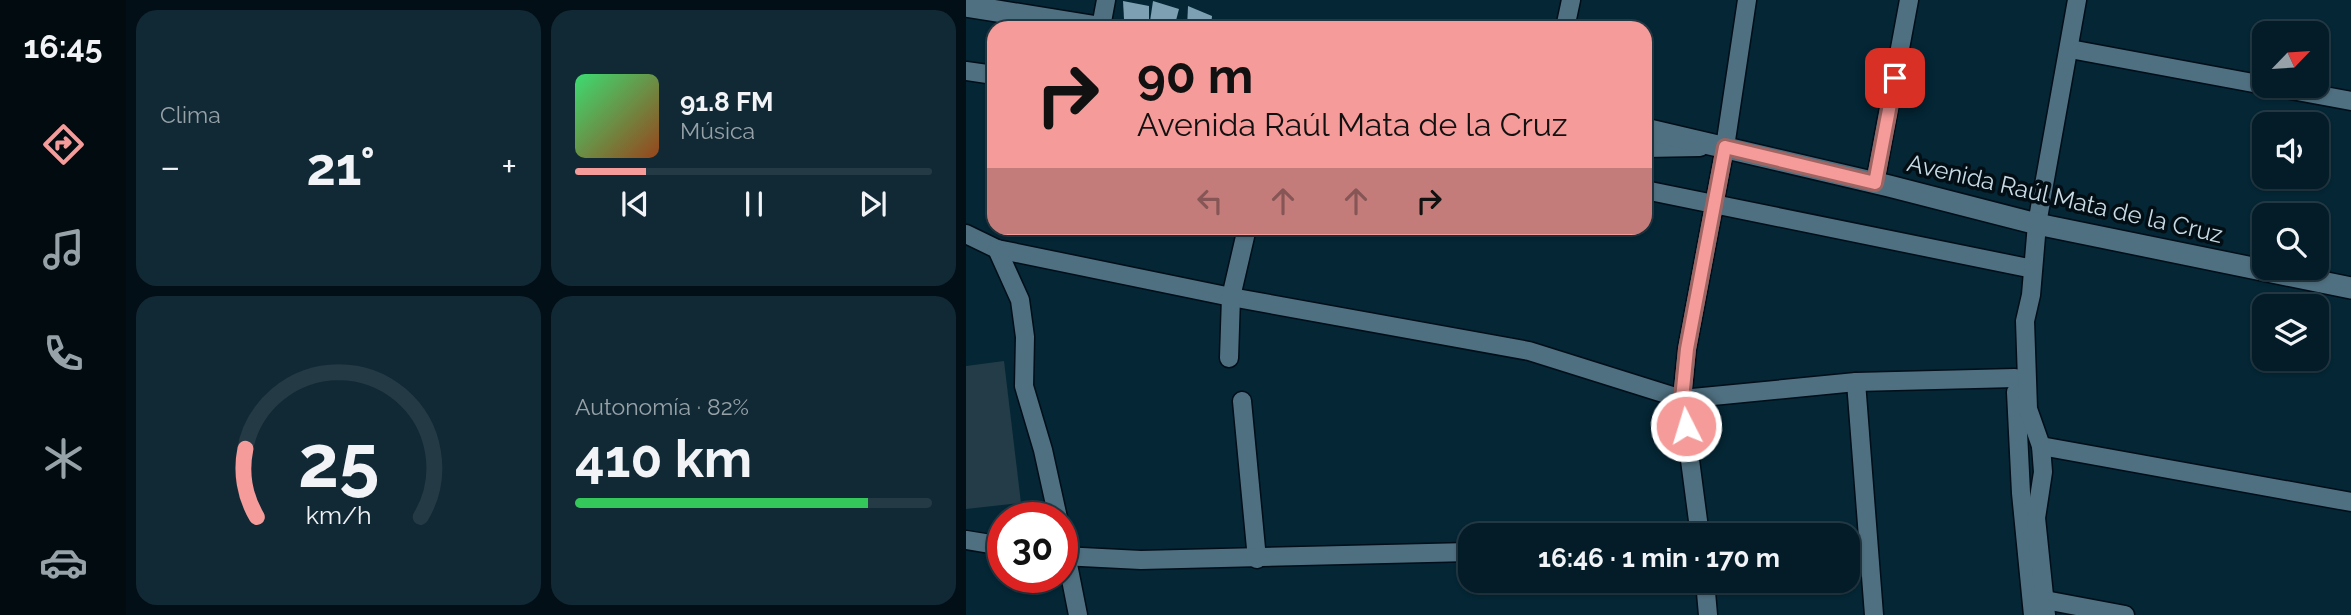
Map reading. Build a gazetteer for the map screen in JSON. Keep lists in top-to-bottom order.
{
  "streets": {
    "street": ["Avenida Raúl Mata de la Cruz"]
  },
  "north": "top right",
  "page": {
    "tabs": "16:45",
    "tile": [
      "Clima",
      ["Autonomía · 82%", "410 km"]
    ],
    "turn": ["90 m", "Avenida Raúl Mata de la Cruz"],
    "song": ["91.8 FM", "Música"],
    "heat": ["−", "21°", "+"],
    "limit": "30",
    "trip": "16:46 · 1 min · 170 m",
    "gauge": ["25", "km/h"]
  }
}
